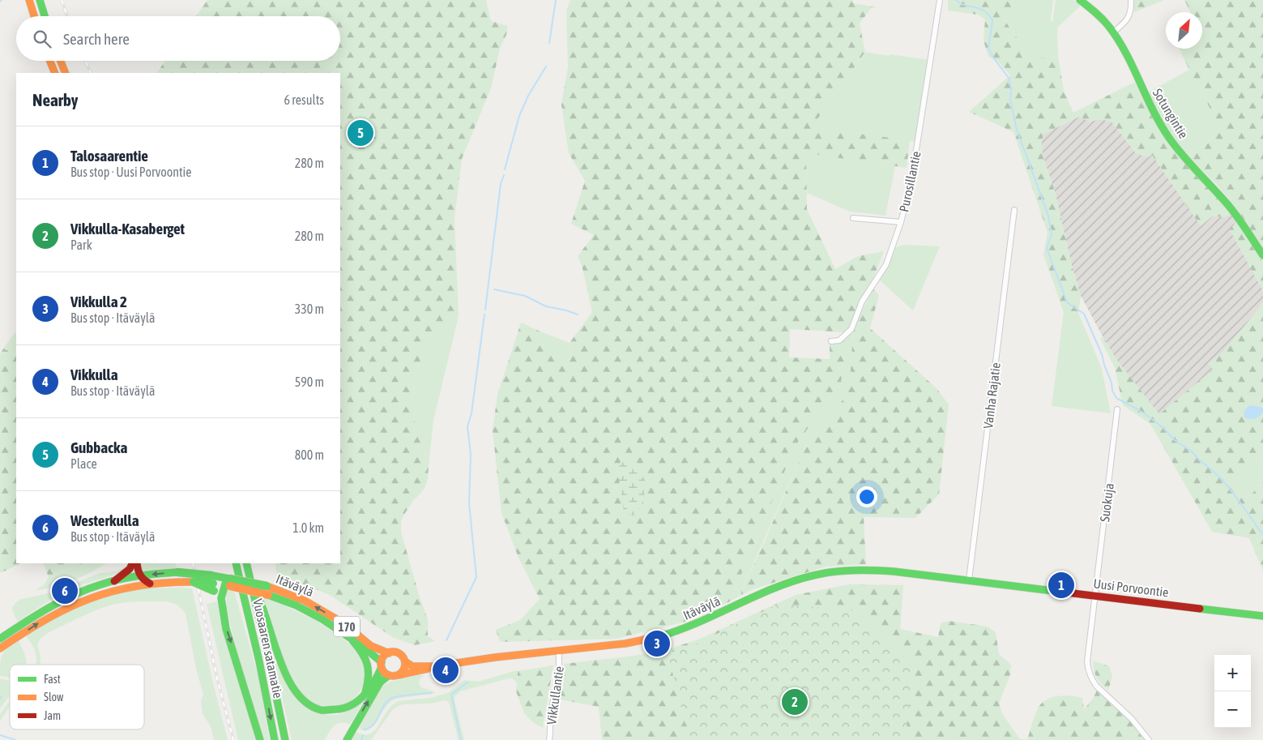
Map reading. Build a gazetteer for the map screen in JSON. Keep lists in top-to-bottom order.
{
  "streets": {
    "main road": [
      "Sotungintie",
      "Itäväylä",
      "Uusi Porvoontie",
      "170",
      "Vuosaaren satamatie"
    ],
    "street": [
      "Purosillantie",
      "Vanha Rajatie",
      "Suokuja",
      "Vikkullantie"
    ]
  },
  "crossings": [
    ["Vanha Rajatie", "Uusi Porvoontie"],
    ["Suokuja", "Uusi Porvoontie"],
    ["Itäväylä", "Uusi Porvoontie"],
    ["Itäväylä", "Vikkullantie"]
  ],
  "legend": ["Fast", "Slow", "Jam"],
  "north": "top right",
  "page": {
    "search": "Search here",
    "heading": ["Nearby", "6 results"],
    "pins": [
      "5",
      "1",
      "6",
      "3",
      "4",
      "2"
    ],
    "list": [
      {
        "mark": "1",
        "name": "Talosaarentie",
        "note": "Bus stop · Uusi Porvoontie",
        "value": "280 m"
      },
      {
        "mark": "2",
        "name": "Vikkulla-Kasaberget",
        "note": "Park",
        "value": "280 m"
      },
      {
        "mark": "3",
        "name": "Vikkulla 2",
        "note": "Bus stop · Itäväylä",
        "value": "330 m"
      },
      {
        "mark": "4",
        "name": "Vikkulla",
        "note": "Bus stop · Itäväylä",
        "value": "590 m"
      },
      {
        "mark": "5",
        "name": "Gubbacka",
        "note": "Place",
        "value": "800 m"
      },
      {
        "mark": "6",
        "name": "Westerkulla",
        "note": "Bus stop · Itäväylä",
        "value": "1.0 km"
      }
    ],
    "map_buttons": ["+", "−"]
  }
}
